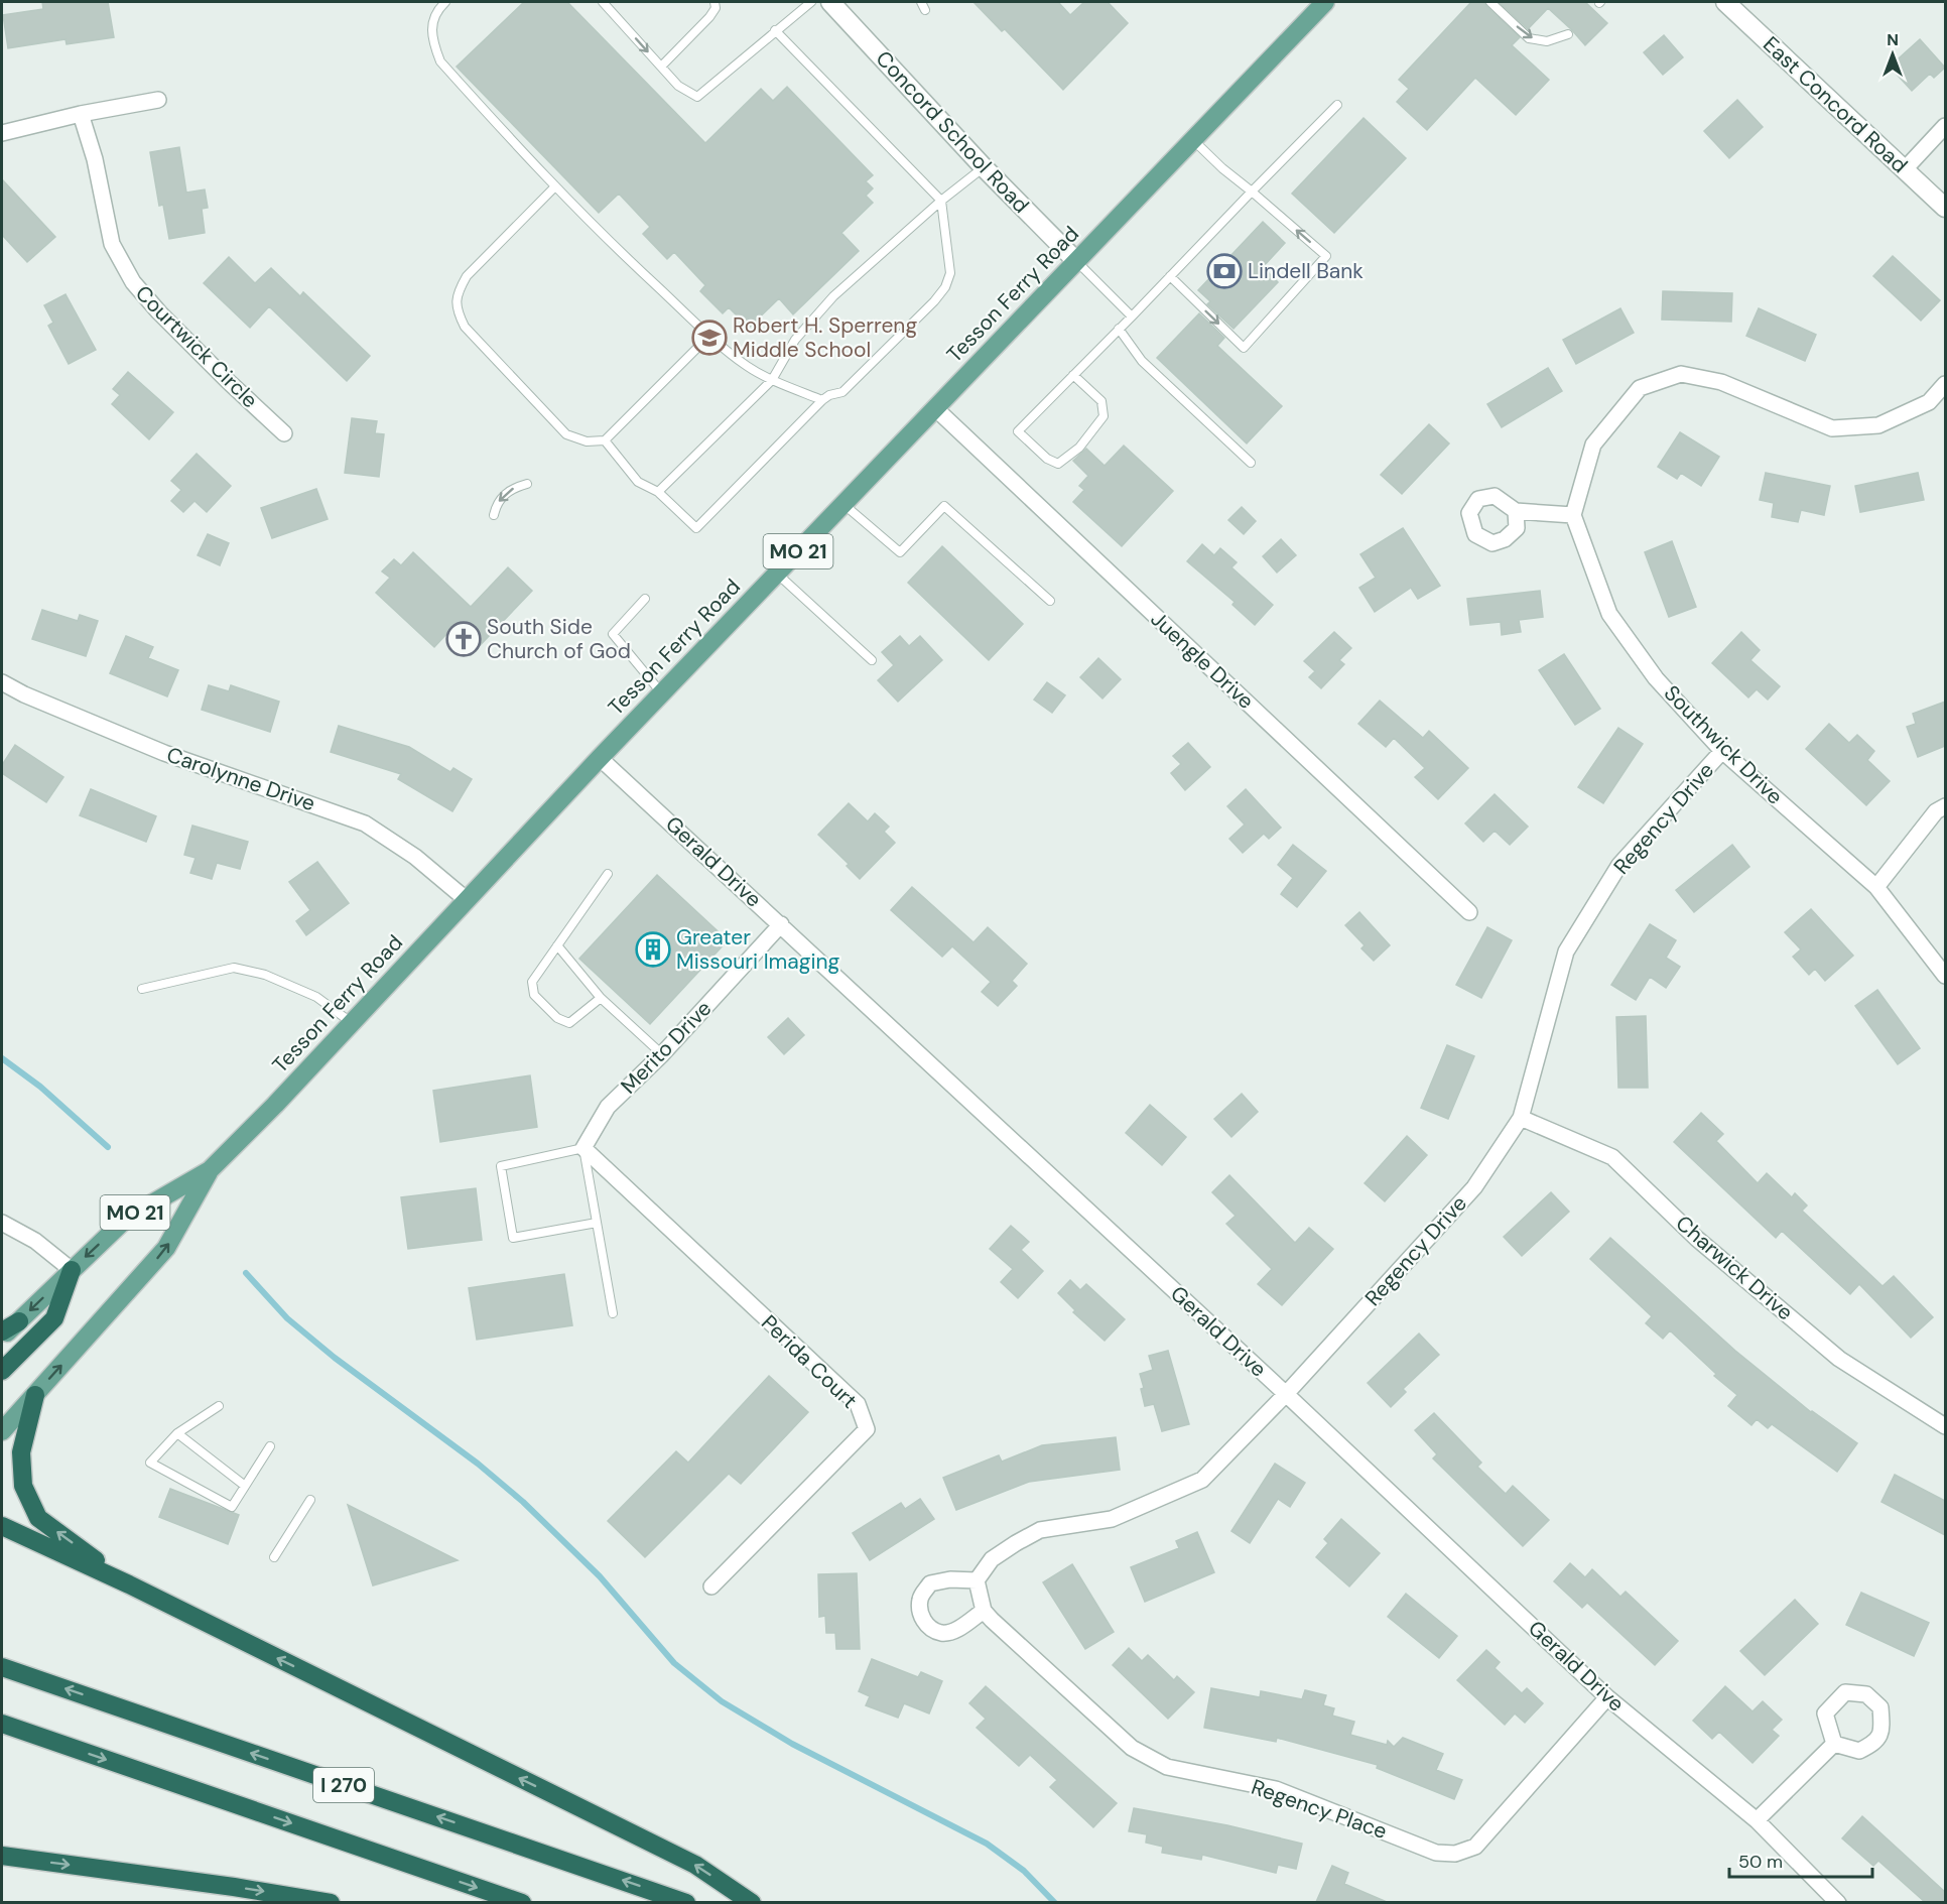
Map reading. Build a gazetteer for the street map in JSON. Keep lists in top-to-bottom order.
{
  "streets": {
    "highway": ["I 270"],
    "main road": ["Tesson Ferry Road", "MO 21"],
    "street": [
      "East Concord Road",
      "Concord School Road",
      "Courtwick Circle",
      "Juengle Drive",
      "Southwick Drive",
      "Carolynne Drive",
      "Regency Drive",
      "Gerald Drive",
      "Merito Drive",
      "Charwick Drive",
      "Perida Court",
      "Regency Place"
    ]
  },
  "crossings": [
    ["Concord School Road", "Tesson Ferry Road"],
    ["Tesson Ferry Road", "Juengle Drive"],
    ["Tesson Ferry Road", "Carolynne Drive"],
    ["Tesson Ferry Road", "Gerald Drive"],
    ["Southwick Drive", "Regency Drive"],
    ["Regency Drive", "Gerald Drive"],
    ["Regency Drive", "Charwick Drive"],
    ["Regency Drive", "Regency Place"],
    ["Gerald Drive", "Merito Drive"],
    ["Gerald Drive", "Regency Place"],
    ["Merito Drive", "Perida Court"]
  ],
  "places": {
    "bank": ["Lindell Bank"],
    "school or university": ["Robert H. Sperreng Middle School"],
    "church": ["South Side Church of God"],
    "building": ["Greater Missouri Imaging"]
  },
  "scale_bar": "50 m",
  "north": "top"
}
